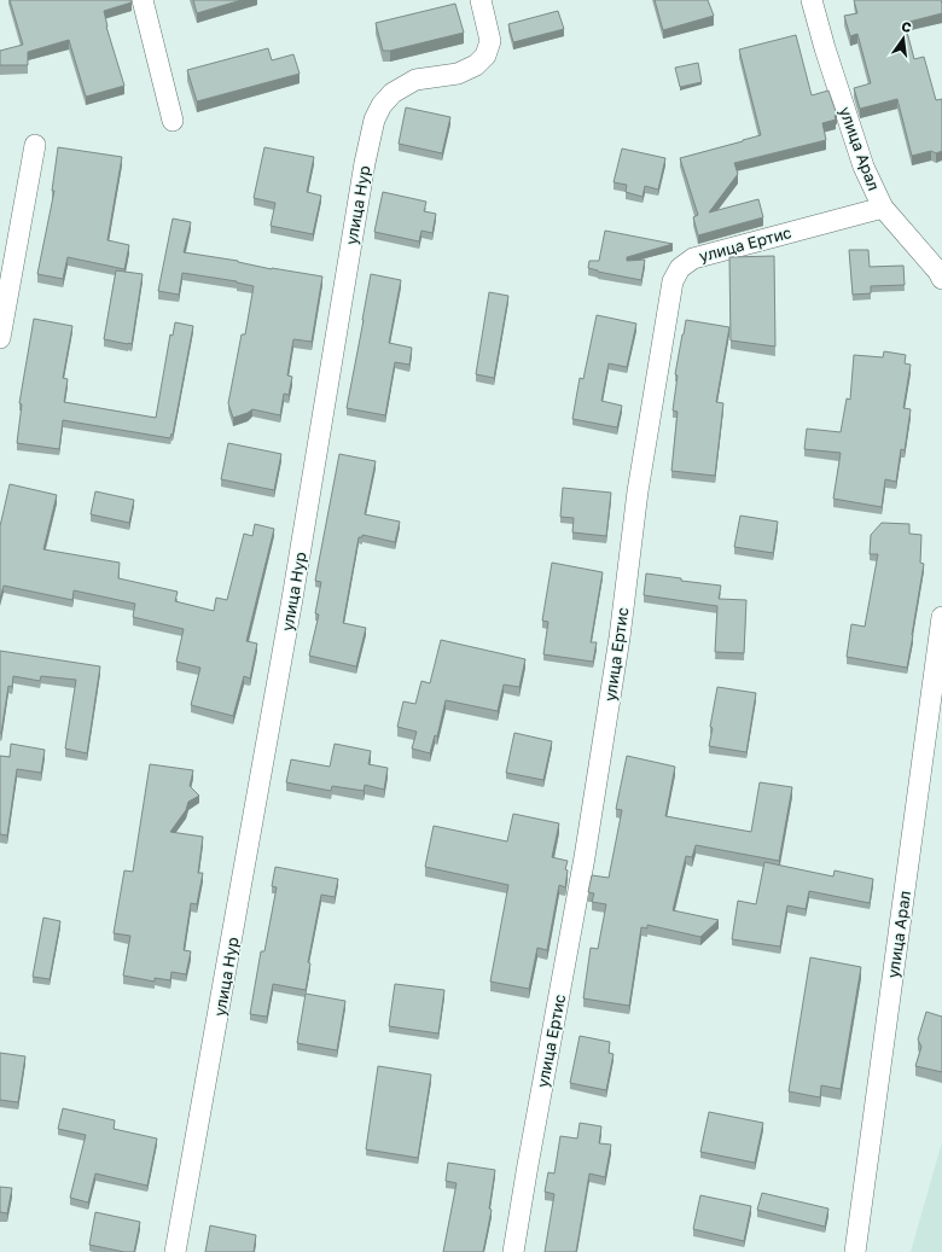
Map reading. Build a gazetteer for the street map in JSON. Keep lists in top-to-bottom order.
{
  "streets": {
    "street": ["улица Арал", "улица Нур", "улица Ертис"]
  },
  "crossings": [
    ["улица Арал", "улица Ертис"]
  ],
  "north": "top"
}
